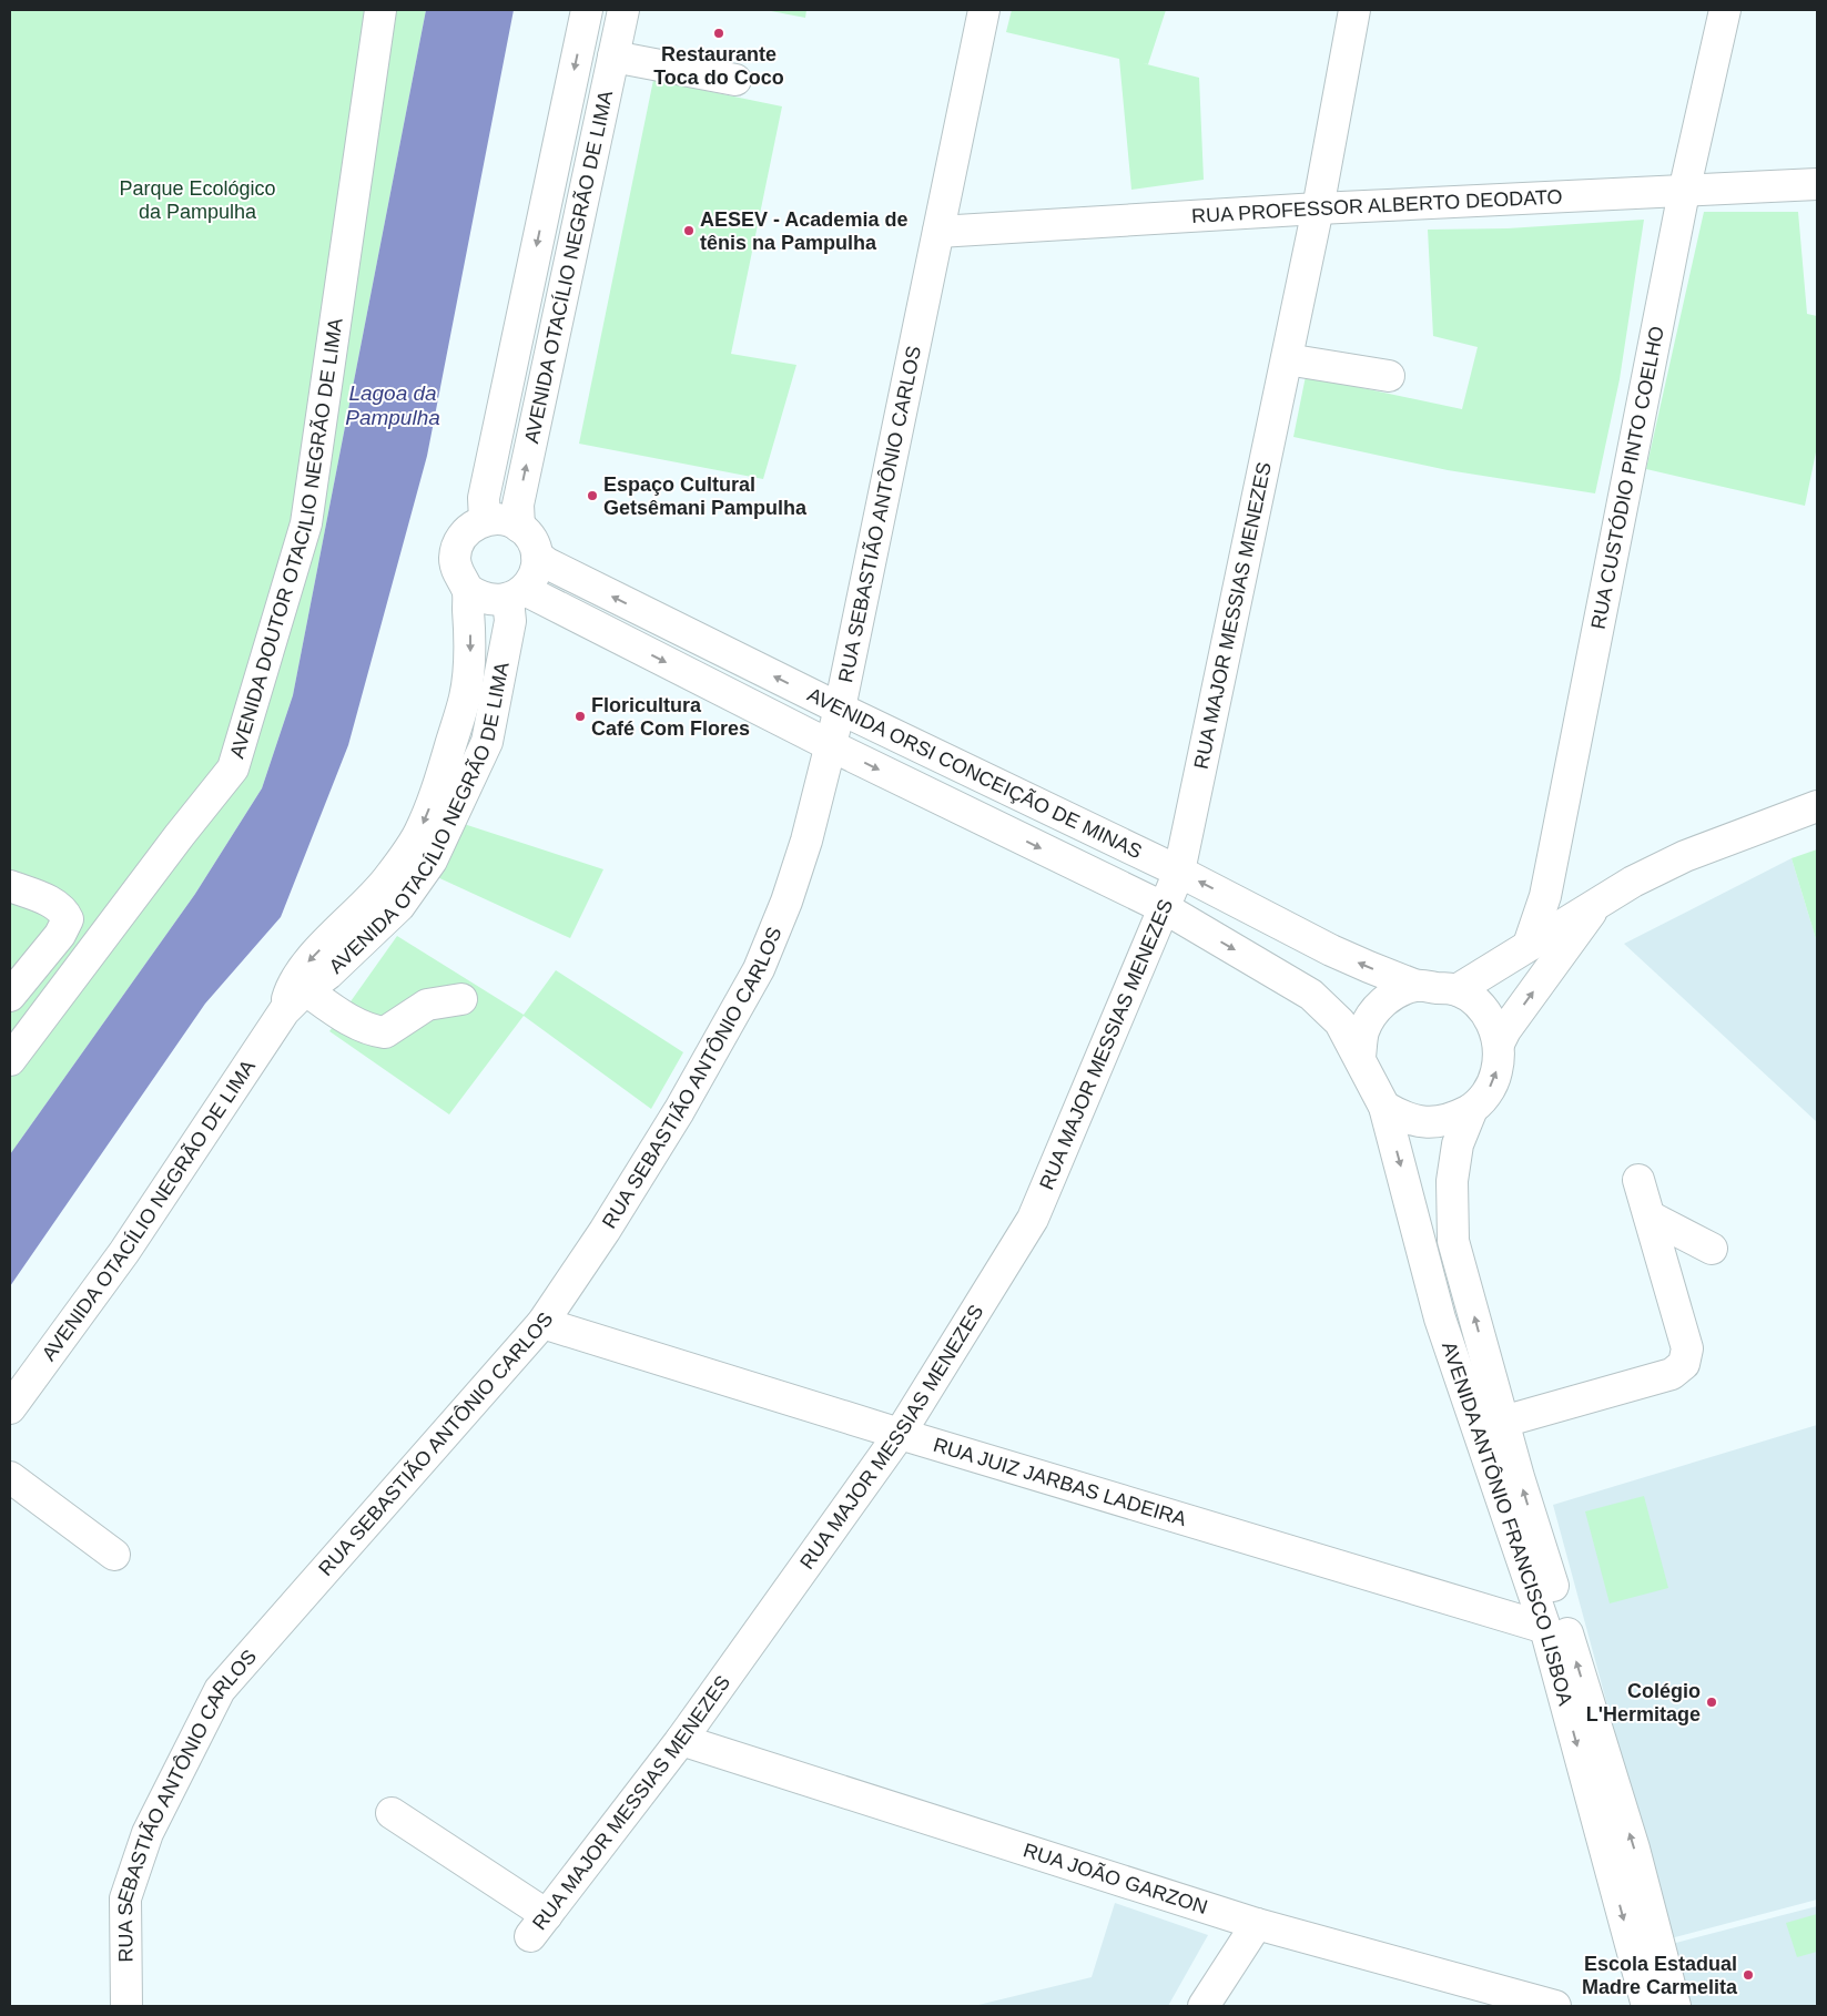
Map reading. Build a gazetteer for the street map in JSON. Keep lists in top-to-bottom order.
{
  "streets": {
    "street": [
      "RUA PROFESSOR ALBERTO DEODATO",
      "AVENIDA OTACÍLIO NEGRÃO DE LIMA",
      "RUA CUSTÓDIO PINTO COELHO",
      "RUA SEBASTIÃO ANTÔNIO CARLOS",
      "AVENIDA DOUTOR OTACILIO NEGRÃO DE LIMA",
      "RUA MAJOR MESSIAS MENEZES",
      "AVENIDA ORSI CONCEIÇÃO DE MINAS",
      "RUA JUIZ JARBAS LADEIRA",
      "AVENIDA ANTÔNIO FRANCISCO LISBOA",
      "RUA JOÃO GARZON"
    ]
  },
  "crossings": [
    ["RUA PROFESSOR ALBERTO DEODATO", "RUA CUSTÓDIO PINTO COELHO"],
    ["RUA PROFESSOR ALBERTO DEODATO", "RUA SEBASTIÃO ANTÔNIO CARLOS"],
    ["RUA PROFESSOR ALBERTO DEODATO", "RUA MAJOR MESSIAS MENEZES"],
    ["AVENIDA OTACÍLIO NEGRÃO DE LIMA", "AVENIDA ORSI CONCEIÇÃO DE MINAS"],
    ["RUA SEBASTIÃO ANTÔNIO CARLOS", "AVENIDA ORSI CONCEIÇÃO DE MINAS"],
    ["RUA SEBASTIÃO ANTÔNIO CARLOS", "RUA JUIZ JARBAS LADEIRA"],
    ["RUA MAJOR MESSIAS MENEZES", "AVENIDA ORSI CONCEIÇÃO DE MINAS"],
    ["RUA MAJOR MESSIAS MENEZES", "RUA JUIZ JARBAS LADEIRA"],
    ["RUA MAJOR MESSIAS MENEZES", "RUA JOÃO GARZON"],
    ["AVENIDA ORSI CONCEIÇÃO DE MINAS", "AVENIDA ANTÔNIO FRANCISCO LISBOA"],
    ["RUA JUIZ JARBAS LADEIRA", "AVENIDA ANTÔNIO FRANCISCO LISBOA"]
  ],
  "water": ["Lagoa da Pampulha"],
  "parks": ["Parque Ecológico da Pampulha"],
  "places": [
    "Restaurante Toca do Coco",
    "AESEV - Academia de tênis na Pampulha",
    "Espaço Cultural Getsêmani Pampulha",
    "Floricultura Café Com Flores",
    "Colégio L'Hermitage",
    "Escola Estadual Madre Carmelita"
  ]
}
